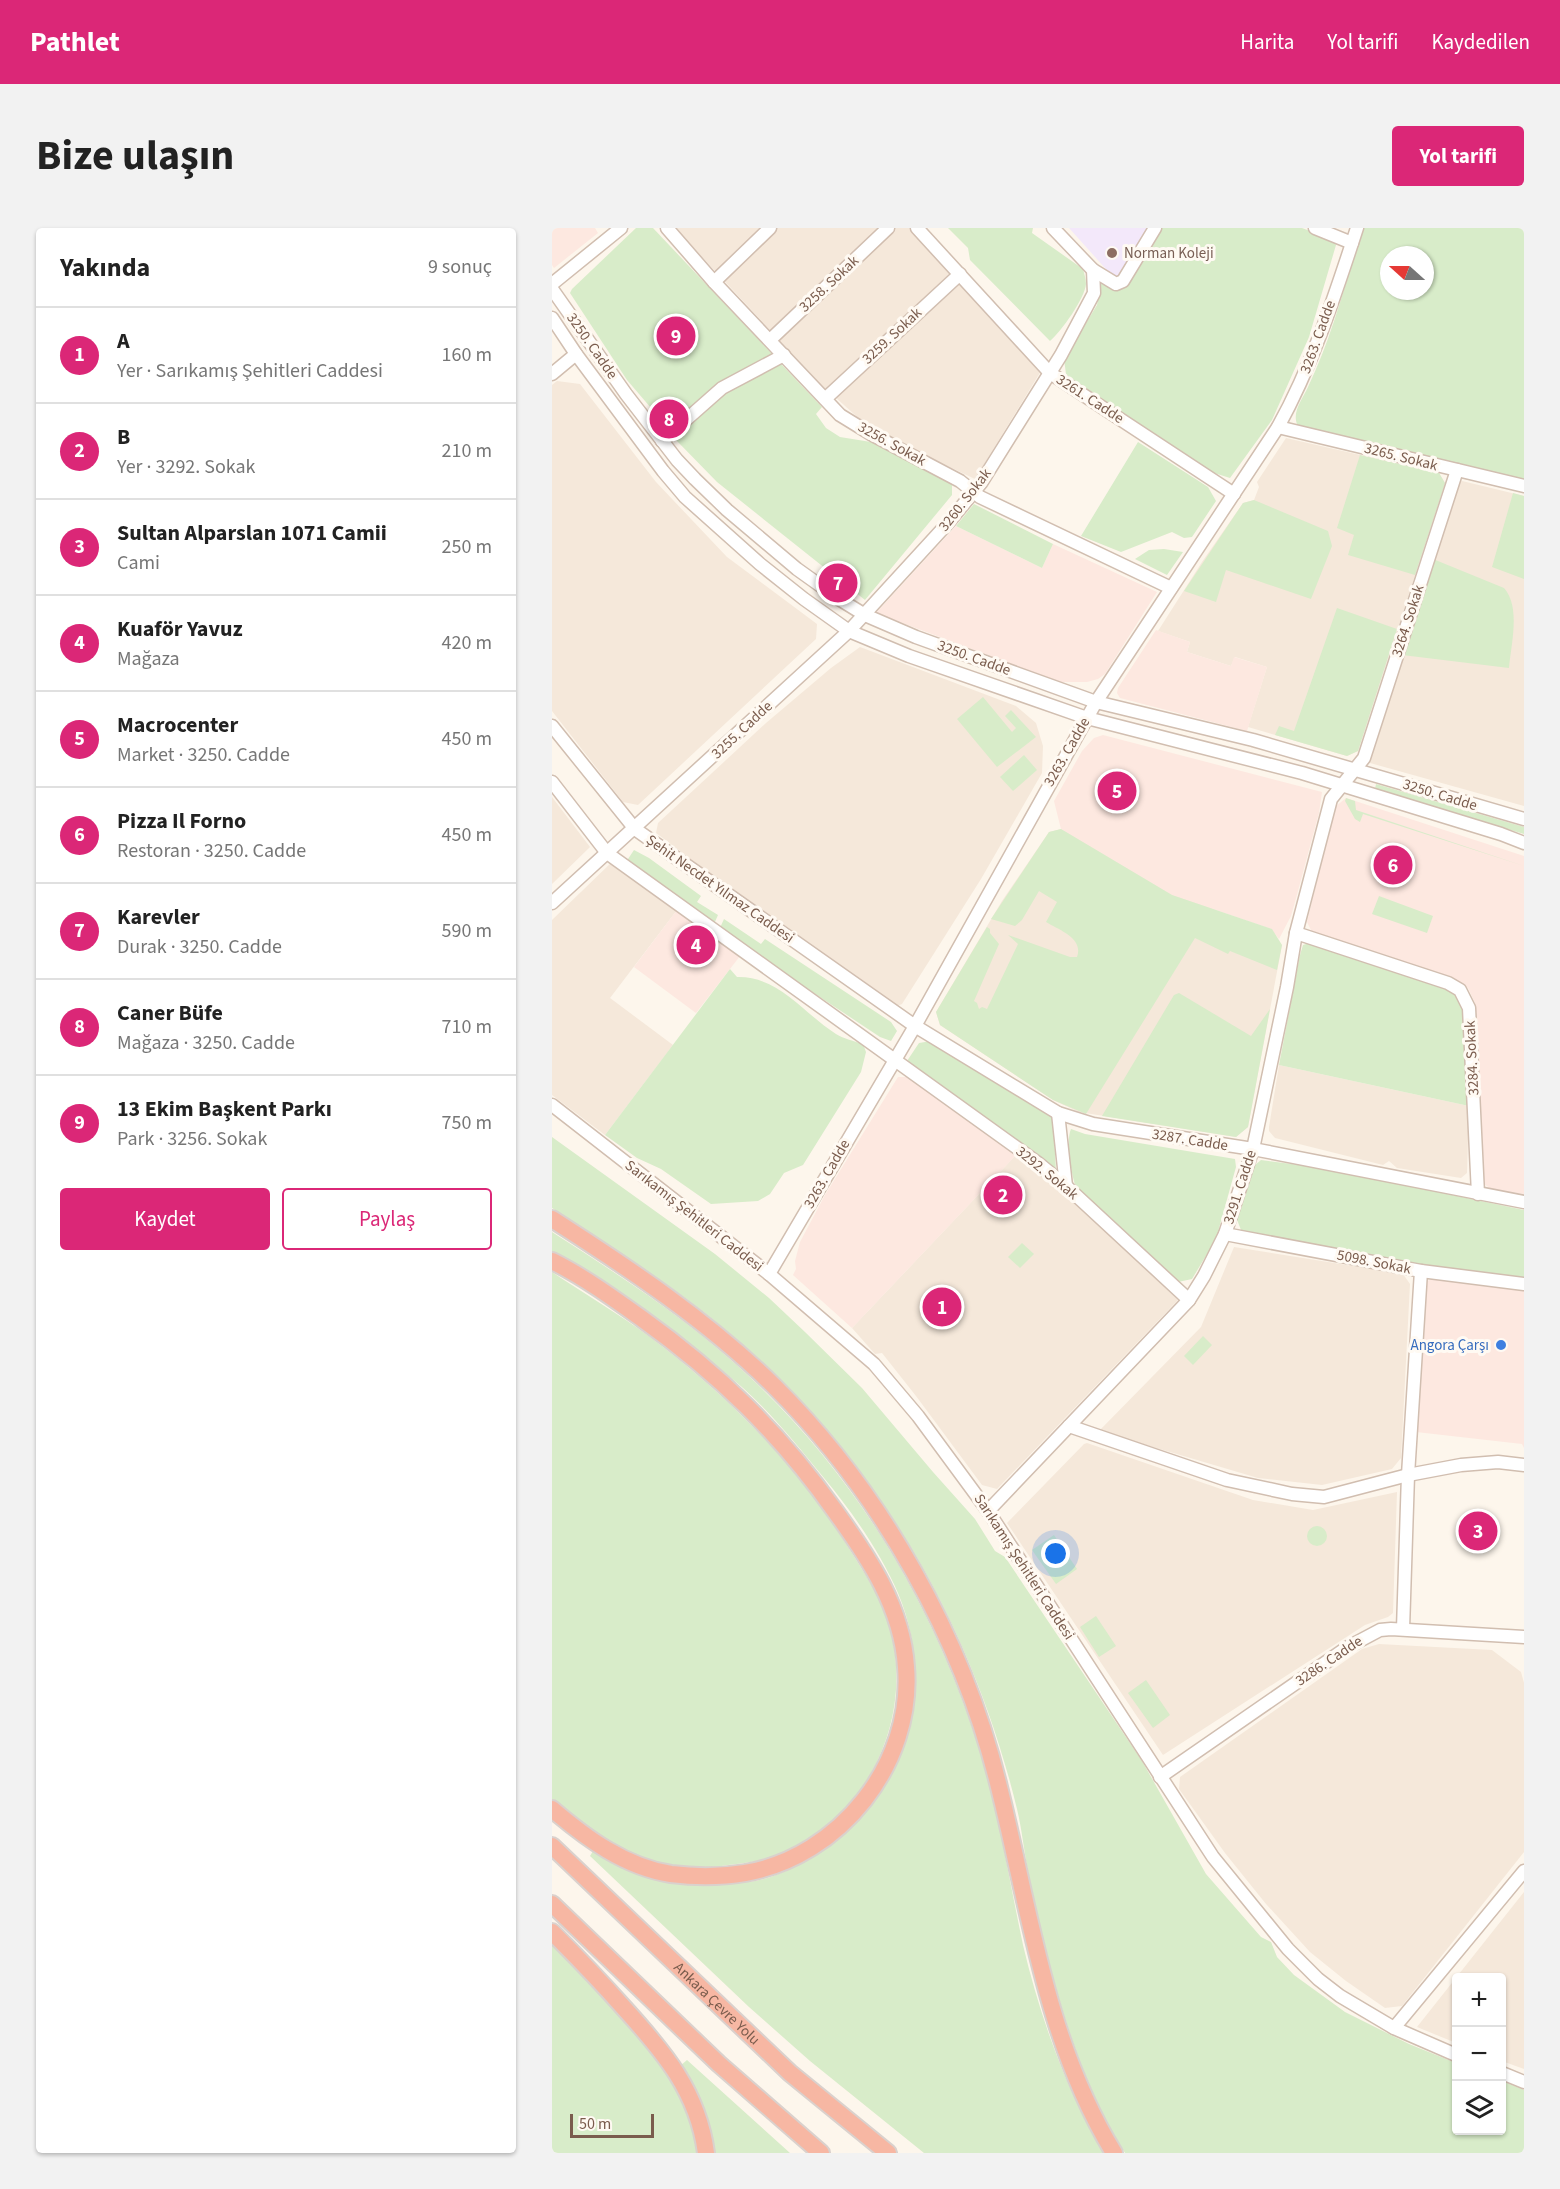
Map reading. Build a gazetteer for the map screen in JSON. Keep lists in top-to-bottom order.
{
  "streets": {
    "highway": ["Ankara Çevre Yolu"],
    "street": [
      "3258. Sokak",
      "3259. Sokak",
      "3263. Cadde",
      "3250. Cadde",
      "3261. Cadde",
      "3256. Sokak",
      "3265. Sokak",
      "3260. Sokak",
      "3264. Sokak",
      "3255. Cadde",
      "Şehit Necdet Yılmaz Caddesi",
      "3284. Sokak",
      "3287. Cadde",
      "3292. Sokak",
      "3291. Cadde",
      "Sarıkamış Şehitleri Caddesi",
      "5098. Sokak",
      "3286. Cadde"
    ]
  },
  "crossings": [
    ["3258. Sokak", "3256. Sokak"],
    ["3259. Sokak", "3261. Cadde"],
    ["3259. Sokak", "3256. Sokak"],
    ["3263. Cadde", "3250. Cadde"],
    ["3263. Cadde", "3261. Cadde"],
    ["3263. Cadde", "3256. Sokak"],
    ["3263. Cadde", "3265. Sokak"],
    ["3263. Cadde", "Şehit Necdet Yılmaz Caddesi"],
    ["3263. Cadde", "3287. Cadde"],
    ["3263. Cadde", "3292. Sokak"],
    ["3263. Cadde", "Sarıkamış Şehitleri Caddesi"],
    ["3250. Cadde", "3260. Sokak"],
    ["3250. Cadde", "3264. Sokak"],
    ["3250. Cadde", "3255. Cadde"],
    ["3250. Cadde", "3291. Cadde"],
    ["3261. Cadde", "3260. Sokak"],
    ["3256. Sokak", "3260. Sokak"],
    ["3265. Sokak", "3264. Sokak"],
    ["3260. Sokak", "3255. Cadde"],
    ["3264. Sokak", "3291. Cadde"],
    ["3255. Cadde", "Şehit Necdet Yılmaz Caddesi"],
    ["Şehit Necdet Yılmaz Caddesi", "3287. Cadde"],
    ["3284. Sokak", "3287. Cadde"],
    ["3284. Sokak", "3291. Cadde"],
    ["3287. Cadde", "3291. Cadde"],
    ["3292. Sokak", "3291. Cadde"],
    ["3291. Cadde", "Sarıkamış Şehitleri Caddesi"],
    ["3291. Cadde", "5098. Sokak"],
    ["Sarıkamış Şehitleri Caddesi", "3286. Cadde"]
  ],
  "places": ["Norman Koleji", "Angora Çarşı"],
  "scale_bar": "50 m",
  "north": "left",
  "page": {
    "header": "Pathlet",
    "nav": ["Harita", "Yol tarifi", "Kaydedilen"],
    "title": "Bize ulaşın",
    "buttons": [
      "Yol tarifi",
      ["Kaydet", "Paylaş"]
    ],
    "heading": ["Yakında", "9 sonuç"],
    "list": [
      {
        "mark": "1",
        "name": "A",
        "note": "Yer · Sarıkamış Şehitleri Caddesi",
        "value": "160 m"
      },
      {
        "mark": "2",
        "name": "B",
        "note": "Yer · 3292. Sokak",
        "value": "210 m"
      },
      {
        "mark": "3",
        "name": "Sultan Alparslan 1071 Camii",
        "note": "Cami",
        "value": "250 m"
      },
      {
        "mark": "4",
        "name": "Kuaför Yavuz",
        "note": "Mağaza",
        "value": "420 m"
      },
      {
        "mark": "5",
        "name": "Macrocenter",
        "note": "Market · 3250. Cadde",
        "value": "450 m"
      },
      {
        "mark": "6",
        "name": "Pizza Il Forno",
        "note": "Restoran · 3250. Cadde",
        "value": "450 m"
      },
      {
        "mark": "7",
        "name": "Karevler",
        "note": "Durak · 3250. Cadde",
        "value": "590 m"
      },
      {
        "mark": "8",
        "name": "Caner Büfe",
        "note": "Mağaza · 3250. Cadde",
        "value": "710 m"
      },
      {
        "mark": "9",
        "name": "13 Ekim Başkent Parkı",
        "note": "Park · 3256. Sokak",
        "value": "750 m"
      }
    ],
    "pins": [
      "9",
      "8",
      "7",
      "5",
      "6",
      "4",
      "2",
      "1",
      "3"
    ],
    "map_buttons": ["+", "−"],
    "scale": "50 m"
  }
}
